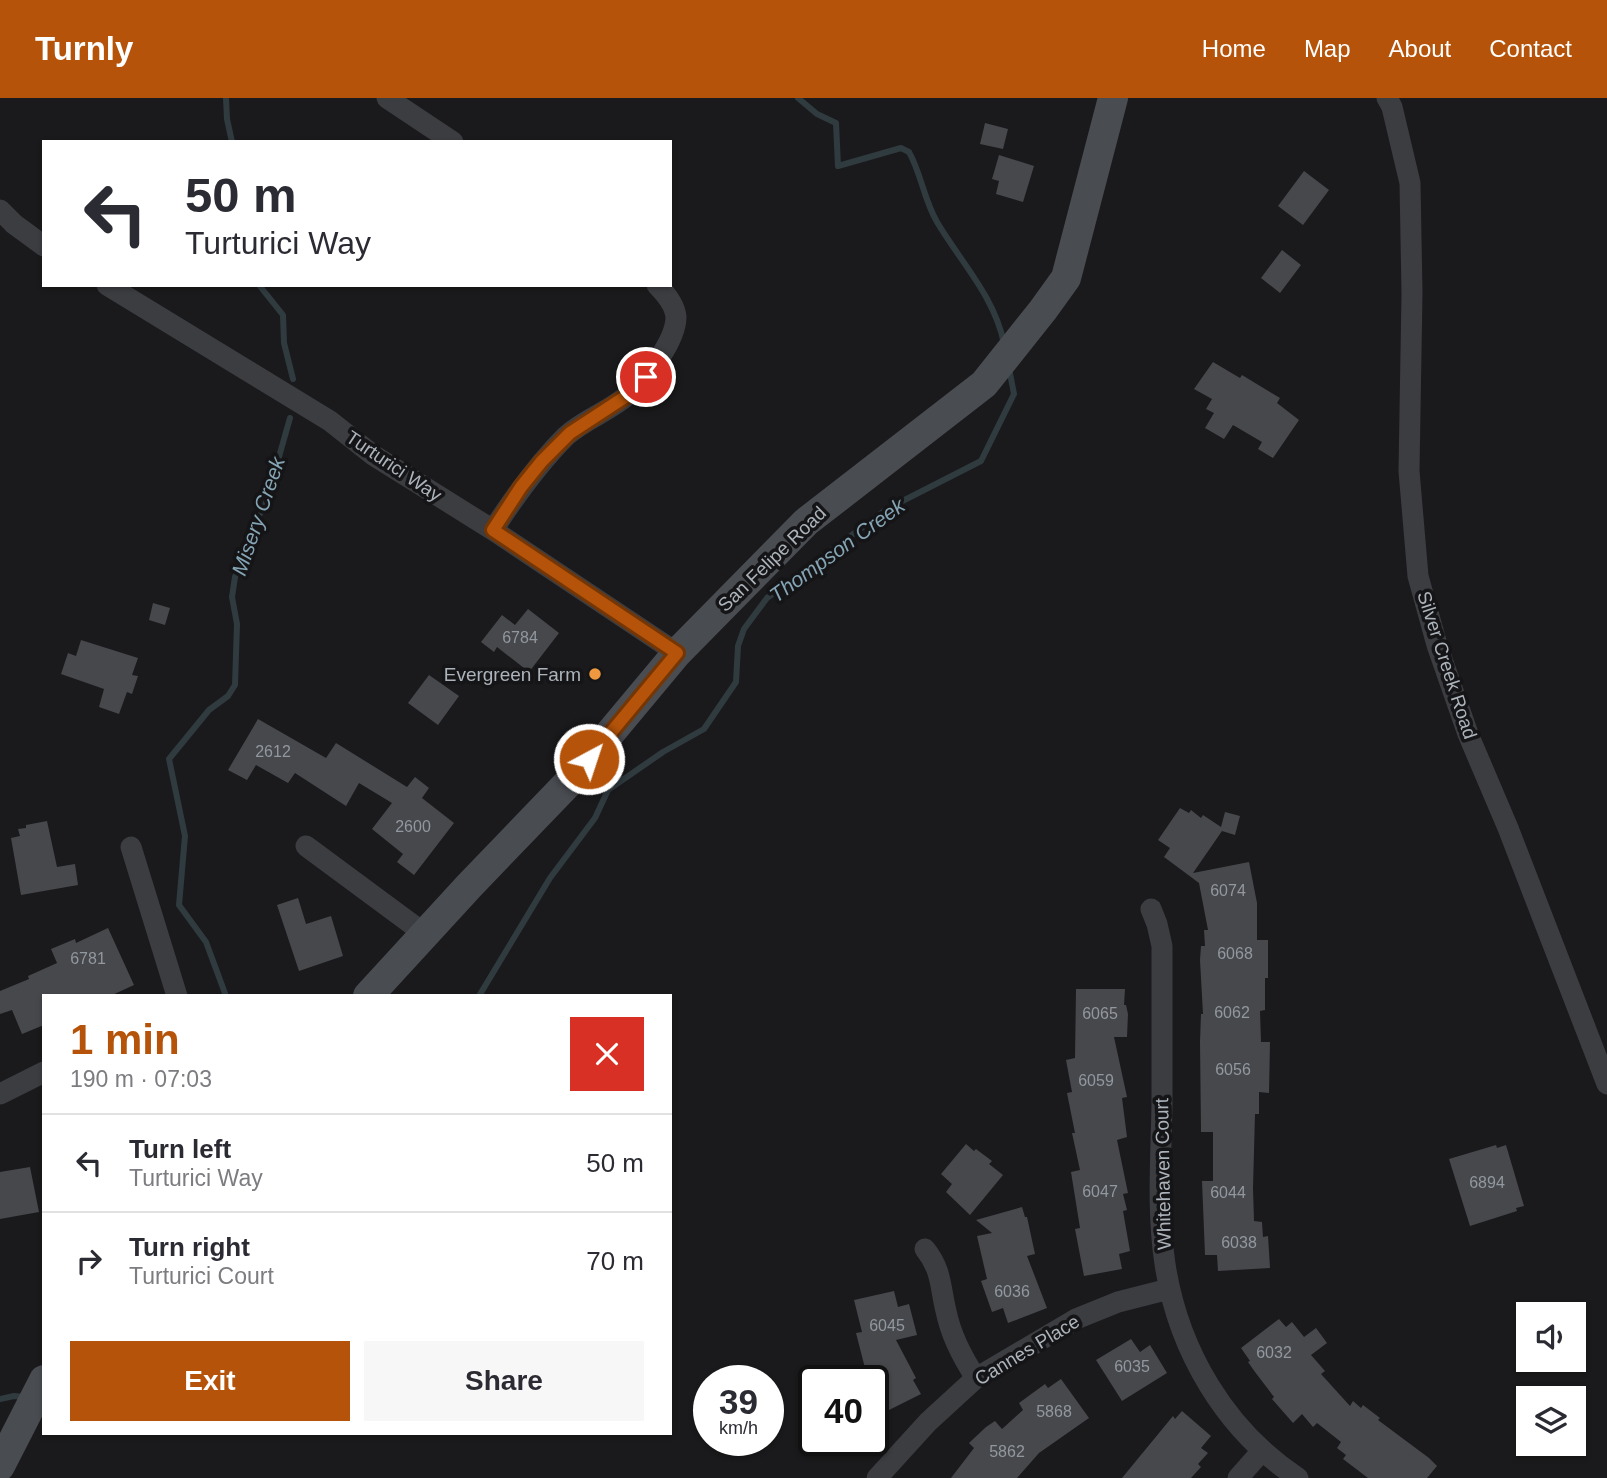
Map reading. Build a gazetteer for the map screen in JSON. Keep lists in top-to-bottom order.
{
  "streets": {
    "street": [
      "Turturici Way",
      "San Felipe Road",
      "Silver Creek Road",
      "Whitehaven Court",
      "Cannes Place"
    ]
  },
  "crossings": [
    ["Turturici Way", "San Felipe Road"],
    ["Whitehaven Court", "Cannes Place"]
  ],
  "water": ["Misery Creek", "Thompson Creek"],
  "places": ["Evergreen Farm"],
  "house_numbers": [
    "6784",
    "2612",
    "2600",
    "6074",
    "6068",
    "6781",
    "6062",
    "6065",
    "6056",
    "6059",
    "6894",
    "6047",
    "6044",
    "6038",
    "6036",
    "6045",
    "6032",
    "6035",
    "5868",
    "5862"
  ],
  "page": {
    "header": "Turnly",
    "nav": [
      "Home",
      "Map",
      "About",
      "Contact"
    ],
    "turn": ["50 m", "Turturici Way"],
    "heading": ["1 min", "190 m · 07:03"],
    "list": [
      {
        "name": "Turn left",
        "note": "Turturici Way",
        "value": "50 m"
      },
      {
        "name": "Turn right",
        "note": "Turturici Court",
        "value": "70 m"
      }
    ],
    "buttons": ["Exit", "Share"],
    "speed": "39 km/h",
    "limit": "40"
  }
}
